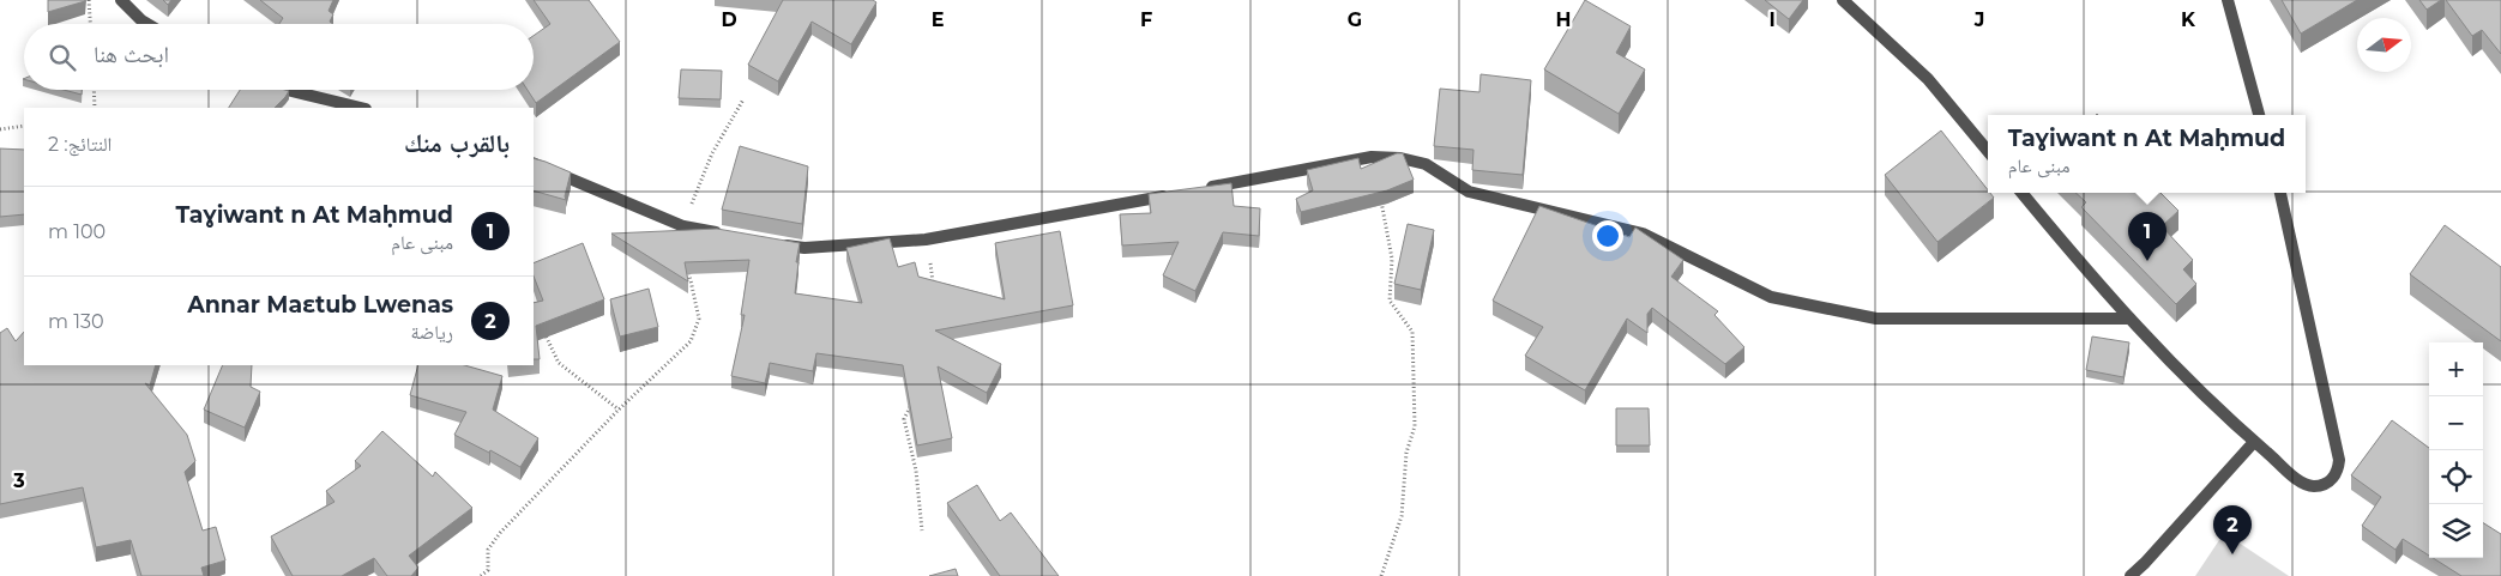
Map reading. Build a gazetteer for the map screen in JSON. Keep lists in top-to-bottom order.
{
  "north": "right",
  "page": {
    "search": "ابحث هنا",
    "heading": ["بالقرب منك", "النتائج: 2"],
    "popup": ["Taɣiwant n At Maḥmud", "مبنى عام"],
    "list": [
      {
        "mark": "1",
        "name": "Taɣiwant n At Maḥmud",
        "note": "مبنى عام",
        "value": "100 m"
      },
      {
        "mark": "2",
        "name": "Annar Maɛtub Lwenas",
        "note": "رياضة",
        "value": "130 m"
      }
    ],
    "pins": ["1", "2"],
    "map_buttons": ["+", "−"]
  },
  "grid": {
    "columns": [
      "D",
      "E",
      "F",
      "G",
      "H",
      "I",
      "J",
      "K"
    ],
    "rows": ["3"]
  }
}
